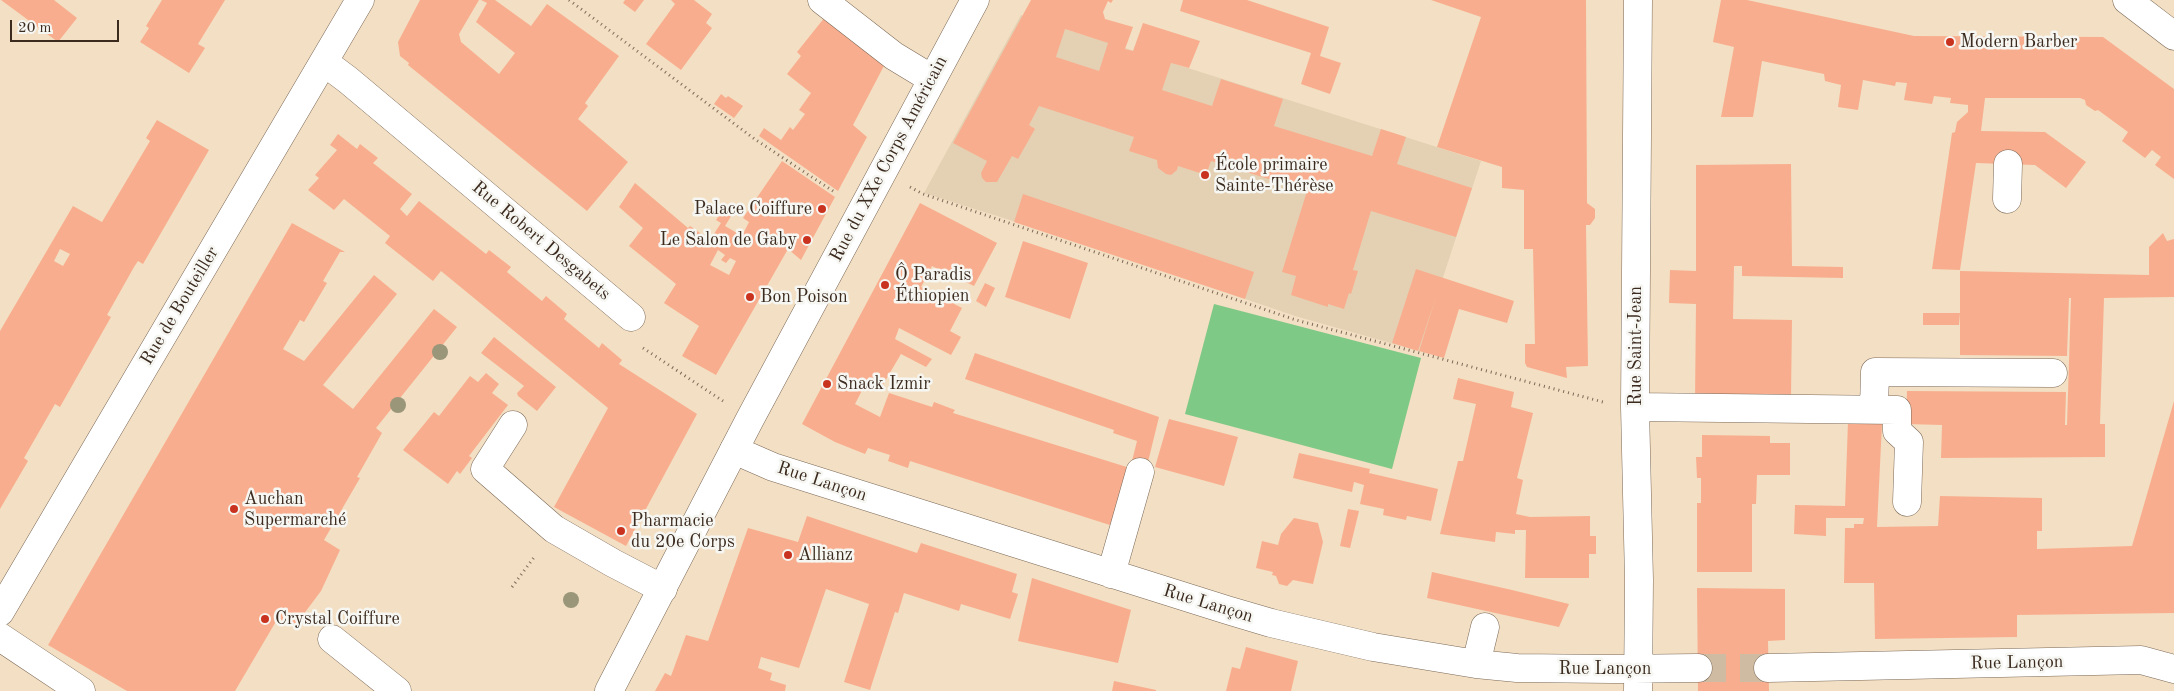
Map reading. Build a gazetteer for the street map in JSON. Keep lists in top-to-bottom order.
{
  "streets": {
    "street": [
      "Rue du XXe Corps Américain",
      "Rue Robert Desgabets",
      "Rue de Bouteiller",
      "Rue Saint-Jean",
      "Rue Lançon"
    ]
  },
  "crossings": [
    ["Rue du XXe Corps Américain", "Rue Lançon"],
    ["Rue Robert Desgabets", "Rue de Bouteiller"],
    ["Rue Saint-Jean", "Rue Lançon"]
  ],
  "places": [
    "Modern Barber",
    "École primaire Sainte-Thérèse",
    "Palace Coiffure",
    "Le Salon de Gaby",
    "Ô Paradis Éthiopien",
    "Bon Poison",
    "Snack Izmir",
    "Auchan Supermarché",
    "Pharmacie du 20e Corps",
    "Allianz",
    "Crystal Coiffure"
  ],
  "scale_bar": "20 m"
}
